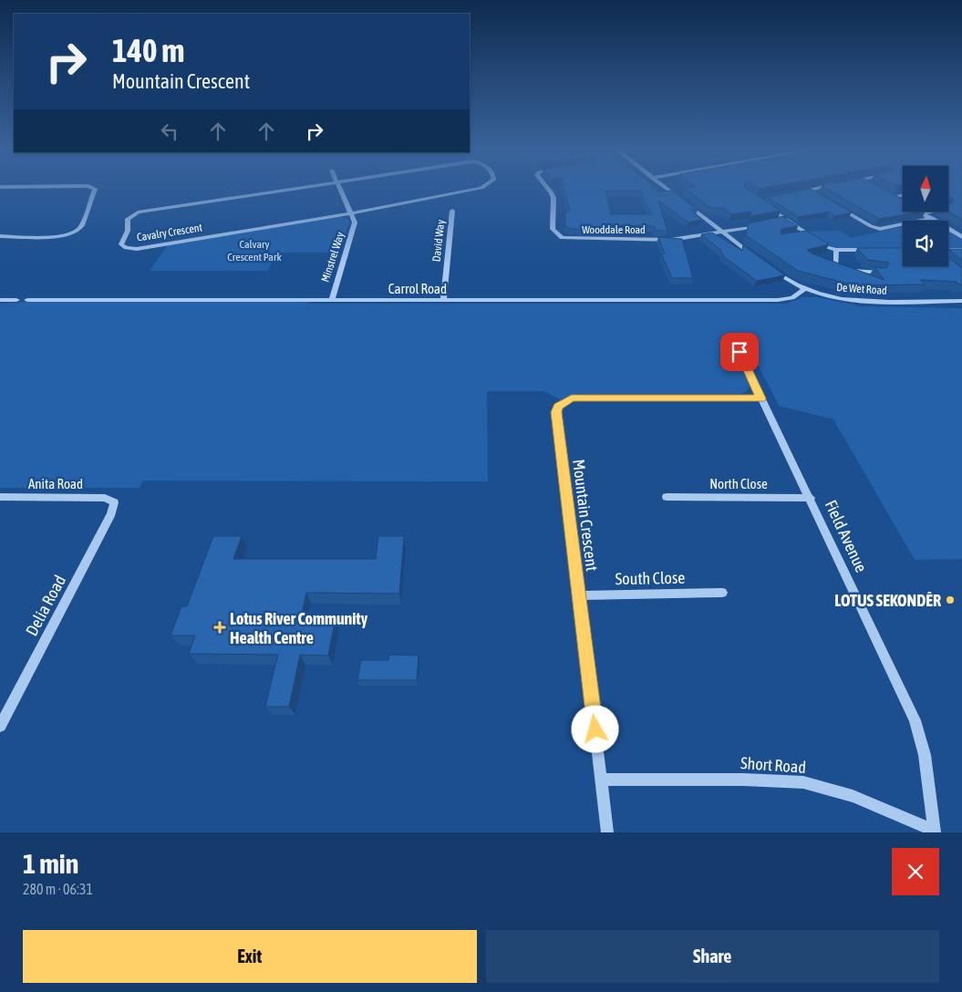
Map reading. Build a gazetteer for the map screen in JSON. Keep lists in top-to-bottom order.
{
  "streets": {
    "street": [
      "Wooddale Road",
      "Cavalry Crescent",
      "David Way",
      "Minstrel Way",
      "Carrol Road",
      "De Wet Road",
      "Anita Road",
      "North Close",
      "Mountain Crescent",
      "Field Avenue",
      "South Close",
      "Delia Road",
      "Short Road"
    ]
  },
  "crossings": [
    ["Cavalry Crescent", "Minstrel Way"],
    ["David Way", "Carrol Road"],
    ["Minstrel Way", "Carrol Road"],
    ["Carrol Road", "De Wet Road"],
    ["Anita Road", "Delia Road"],
    ["North Close", "Field Avenue"],
    ["Mountain Crescent", "Field Avenue"],
    ["Mountain Crescent", "South Close"],
    ["Mountain Crescent", "Short Road"],
    ["Field Avenue", "Short Road"]
  ],
  "parks": ["Calvary Crescent Park"],
  "places": {
    "other": ["LOTUS SEKONDÊR"],
    "health": ["Lotus River Community Health Centre"]
  },
  "north": "top",
  "page": {
    "turn": ["140 m", "Mountain Crescent"],
    "heading": ["1 min", "280 m · 06:31"],
    "buttons": ["Exit", "Share"]
  }
}
